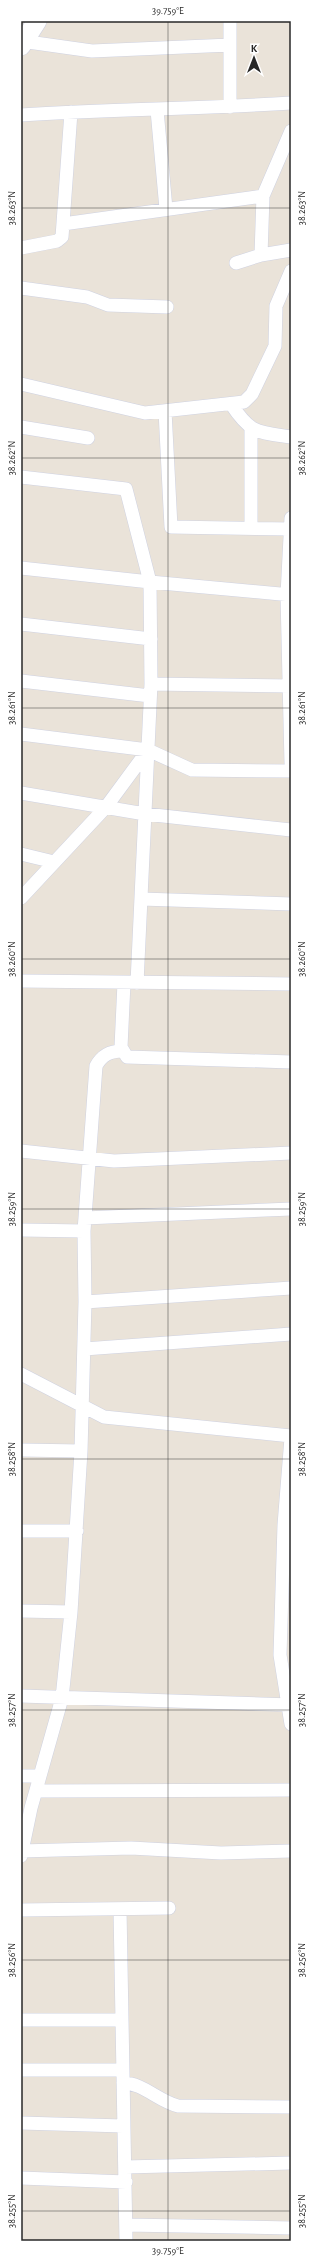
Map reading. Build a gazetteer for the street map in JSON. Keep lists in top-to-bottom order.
{
  "north": "top",
  "coordinates": [
    "39.759°E",
    "38.263°N",
    "38.262°N",
    "38.261°N",
    "38.260°N",
    "38.259°N",
    "38.258°N",
    "38.257°N",
    "38.256°N",
    "38.255°N"
  ]
}
